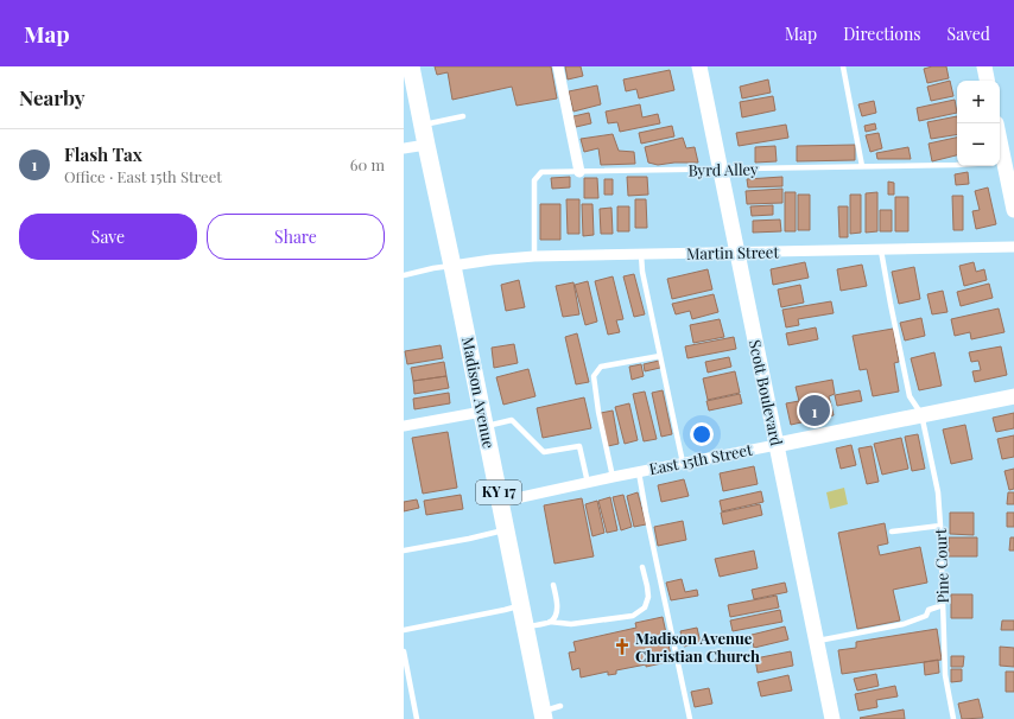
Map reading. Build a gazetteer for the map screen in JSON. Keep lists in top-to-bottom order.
{
  "streets": {
    "main road": [
      "Madison Avenue",
      "Scott Boulevard",
      "East 15th Street",
      "KY 17"
    ],
    "street": ["Martin Street"],
    "lane": ["Byrd Alley", "Pine Court"]
  },
  "crossings": [
    ["Byrd Alley", "Martin Street"],
    ["Byrd Alley", "Scott Boulevard"],
    ["Martin Street", "Madison Avenue"],
    ["Martin Street", "Scott Boulevard"],
    ["Martin Street", "Pine Court"],
    ["Madison Avenue", "East 15th Street"],
    ["Scott Boulevard", "East 15th Street"],
    ["East 15th Street", "Pine Court"]
  ],
  "places": {
    "church": ["Madison Avenue Christian Church"]
  },
  "page": {
    "header": "Map",
    "nav": ["Map", "Directions", "Saved"],
    "heading": "Nearby",
    "map_buttons": ["+", "−"],
    "list": [
      {
        "mark": "1",
        "name": "Flash Tax",
        "note": "Office · East 15th Street",
        "value": "60 m"
      }
    ],
    "buttons": ["Save", "Share"],
    "pins": "1"
  }
}
